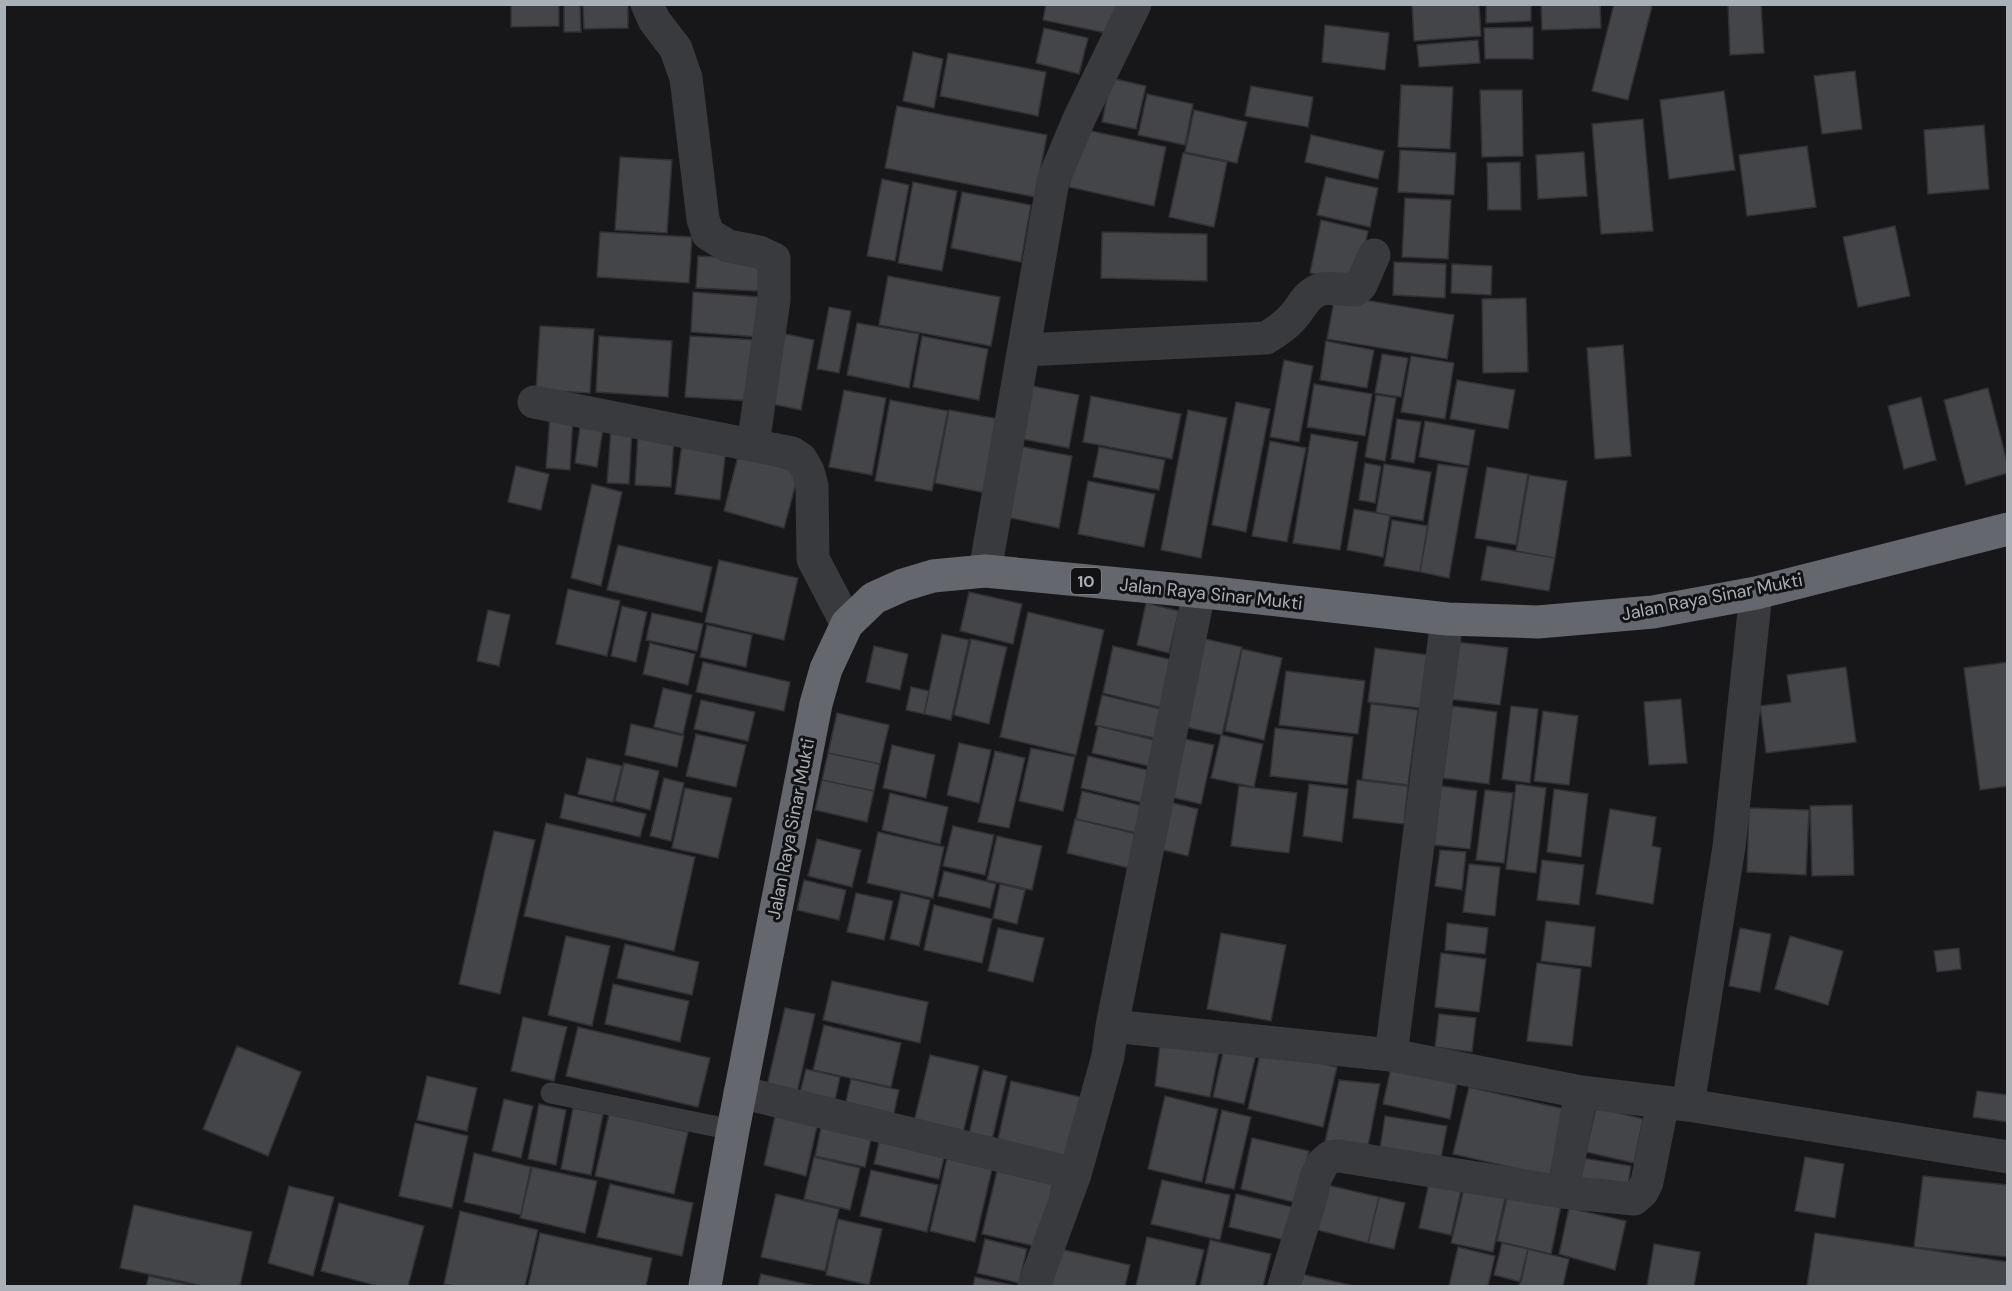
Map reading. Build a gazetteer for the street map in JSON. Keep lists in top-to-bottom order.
{
  "streets": {
    "highway": ["10", "Jalan Raya Sinar Mukti"]
  }
}
